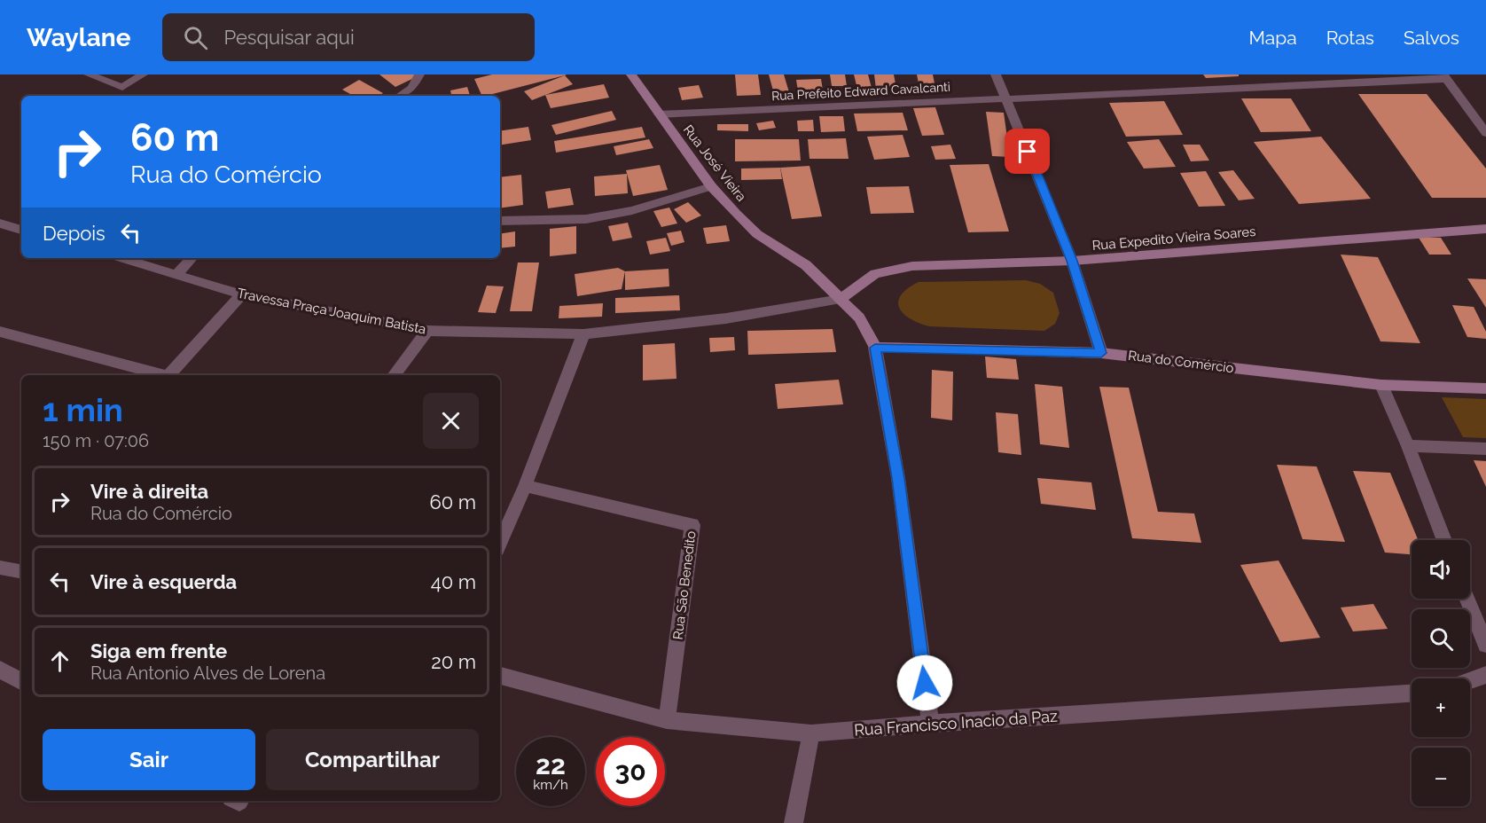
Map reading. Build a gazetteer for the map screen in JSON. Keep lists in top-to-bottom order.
{
  "streets": {
    "main road": ["Rua José Vieira", "Rua Expedito Vieira Soares", "Rua do Comércio"],
    "street": [
      "Rua Prefeito Edward Cavalcanti",
      "Travessa Praça Joaquim Batista",
      "Rua São Benedito",
      "Rua Francisco Inacio da Paz"
    ]
  },
  "crossings": [
    ["Rua Prefeito Edward Cavalcanti", "Rua José Vieira"],
    ["Rua José Vieira", "Rua Expedito Vieira Soares"],
    ["Rua José Vieira", "Travessa Praça Joaquim Batista"],
    ["Rua José Vieira", "Rua do Comércio"],
    ["Rua Expedito Vieira Soares", "Travessa Praça Joaquim Batista"],
    ["Rua São Benedito", "Rua Francisco Inacio da Paz"]
  ],
  "page": {
    "header": "Waylane",
    "search": "Pesquisar aqui",
    "nav": ["Mapa", "Rotas", "Salvos"],
    "turn": ["60 m", "Rua do Comércio"],
    "then": "Depois",
    "heading": ["1 min", "150 m · 07:06"],
    "list": [
      {
        "name": "Vire à direita",
        "note": "Rua do Comércio",
        "value": "60 m"
      },
      {
        "name": "Vire à esquerda",
        "value": "40 m"
      },
      {
        "name": "Siga em frente",
        "note": "Rua Antonio Alves de Lorena",
        "value": "20 m"
      }
    ],
    "map_buttons": ["+", "−"],
    "buttons": ["Sair", "Compartilhar"],
    "speed": "22 km/h",
    "limit": "30"
  }
}
